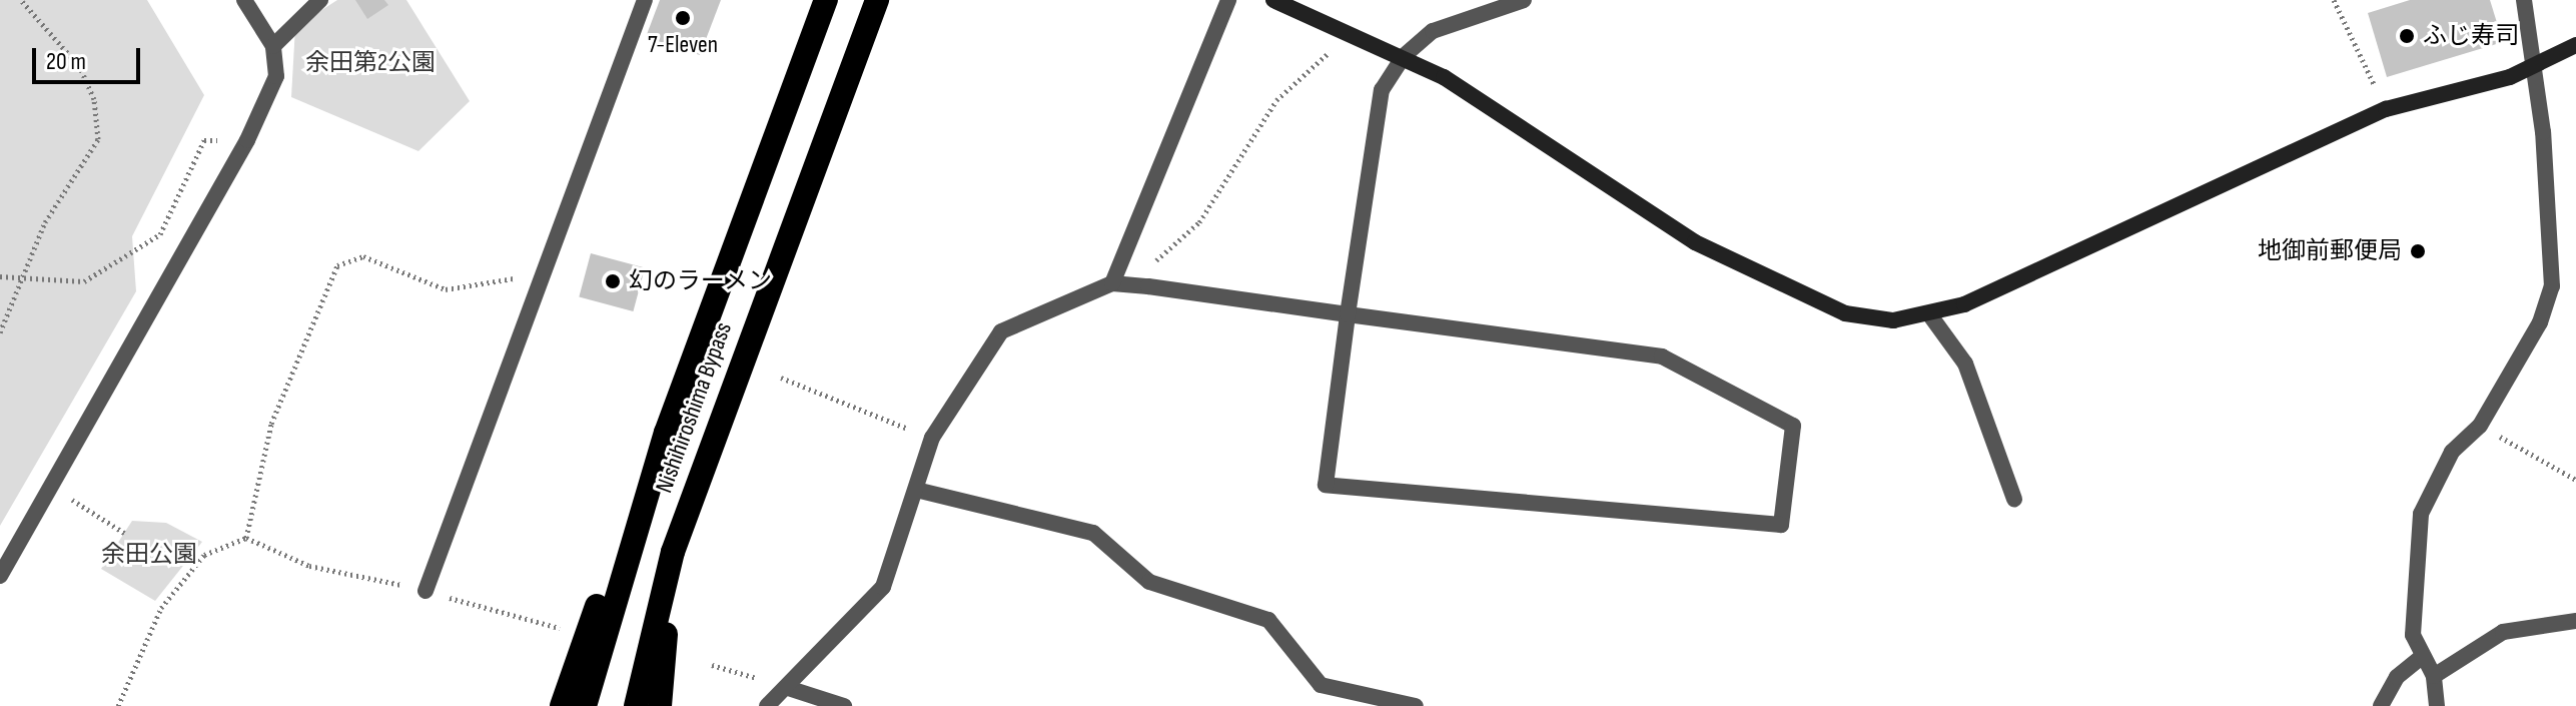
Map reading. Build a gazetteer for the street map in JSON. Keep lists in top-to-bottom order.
{
  "streets": {
    "highway": ["Nishihiroshima Bypass"]
  },
  "parks": ["余田第2公園", "余田公園"],
  "places": [
    "7-Eleven",
    "ふじ寿司",
    "地御前郵便局",
    "幻のラーメン"
  ],
  "scale_bar": "20 m"
}
